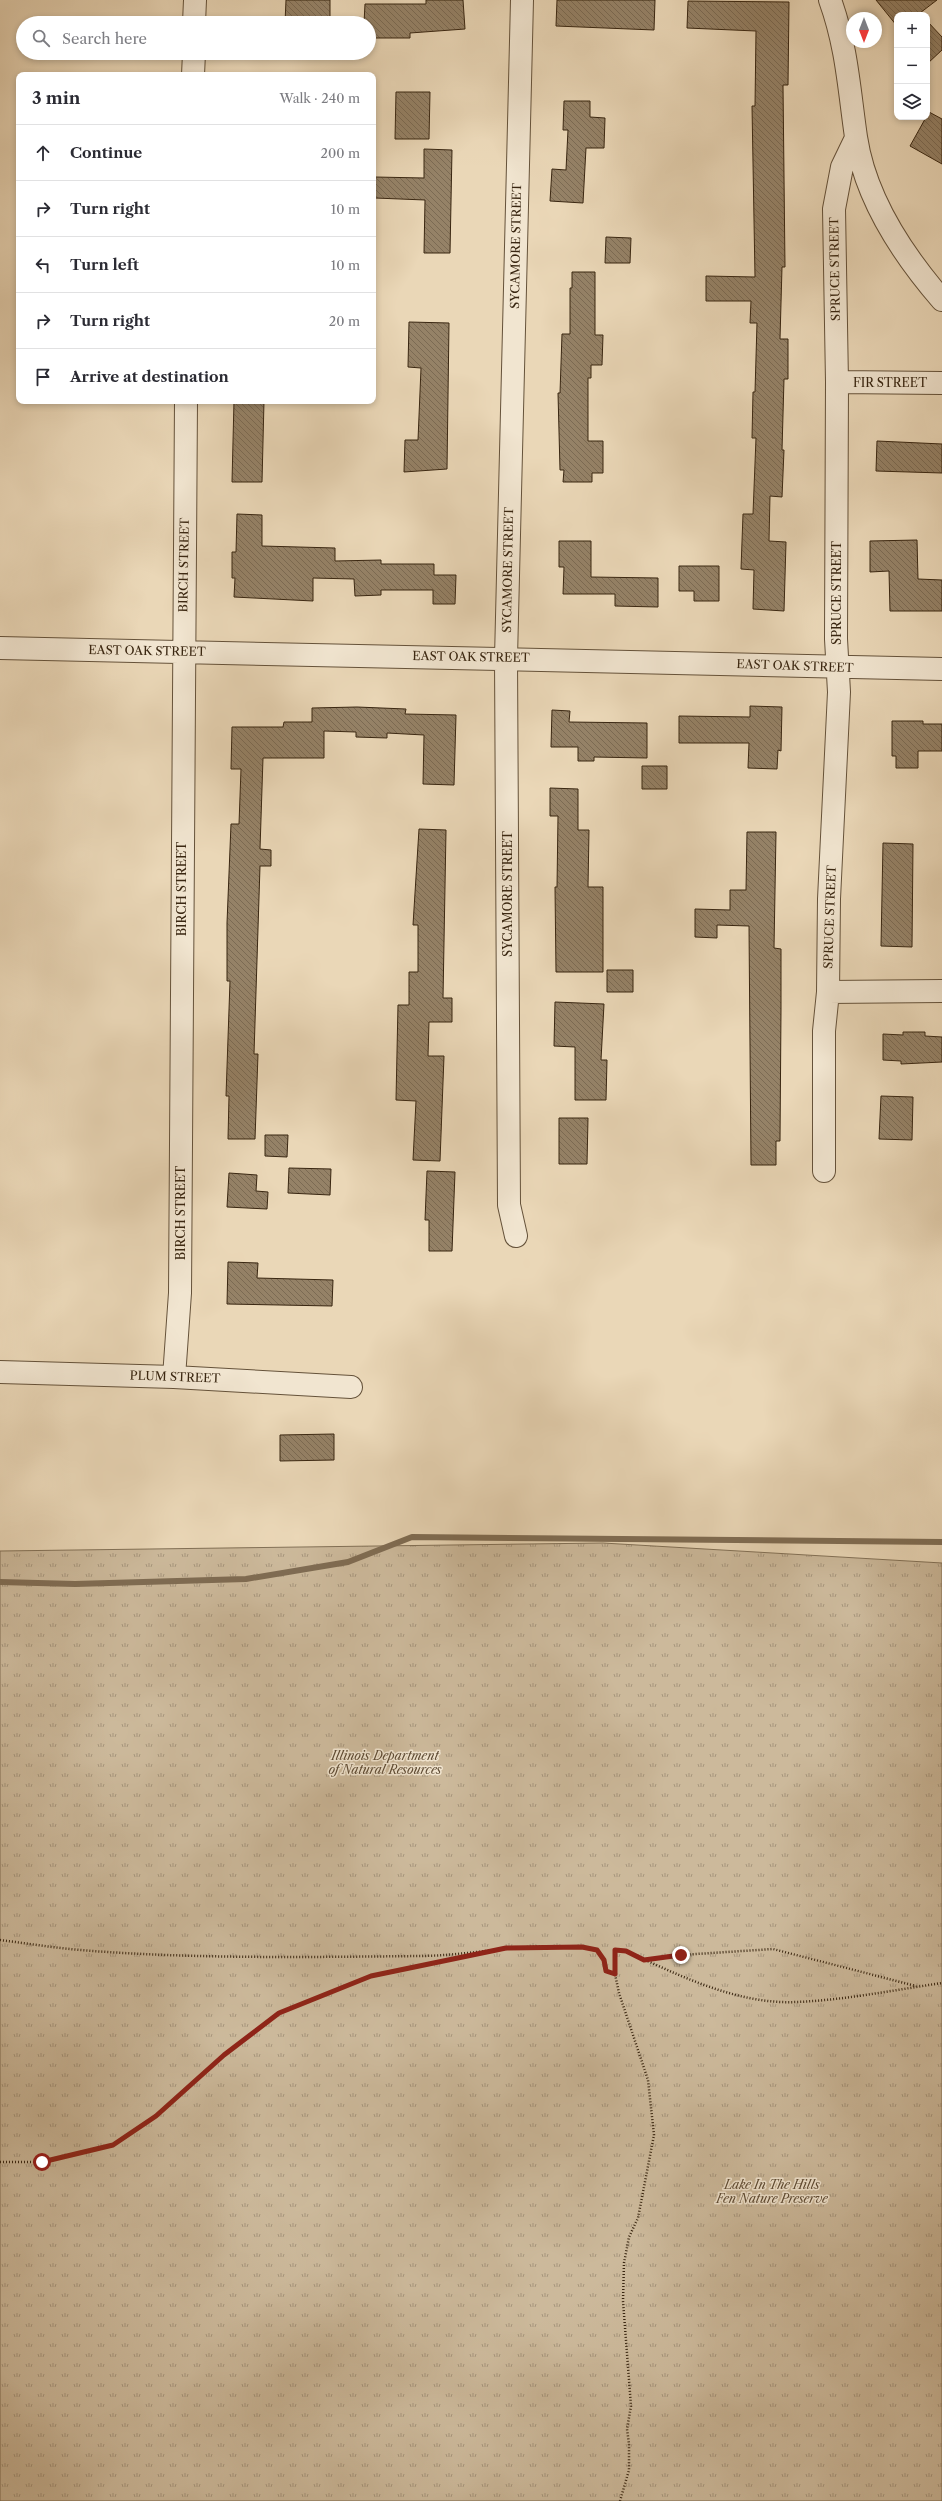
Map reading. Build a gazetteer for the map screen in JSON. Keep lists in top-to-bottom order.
{
  "streets": {
    "street": [
      "SYCAMORE STREET",
      "SPRUCE STREET",
      "FIR STREET",
      "BIRCH STREET",
      "EAST OAK STREET",
      "PLUM STREET"
    ]
  },
  "crossings": [
    ["SYCAMORE STREET", "EAST OAK STREET"],
    ["SPRUCE STREET", "FIR STREET"],
    ["SPRUCE STREET", "EAST OAK STREET"],
    ["BIRCH STREET", "EAST OAK STREET"],
    ["BIRCH STREET", "PLUM STREET"]
  ],
  "parks": ["Illinois Department of Natural Resources", "Lake In The Hills Fen Nature Preserve"],
  "north": "bottom",
  "page": {
    "map_buttons": ["+", "−"],
    "search": "Search here",
    "heading": ["3 min", "Walk · 240 m"],
    "list": [
      ["Continue", "200 m"],
      ["Turn right", "10 m"],
      ["Turn left", "10 m"],
      ["Turn right", "20 m"],
      "Arrive at destination"
    ]
  }
}
